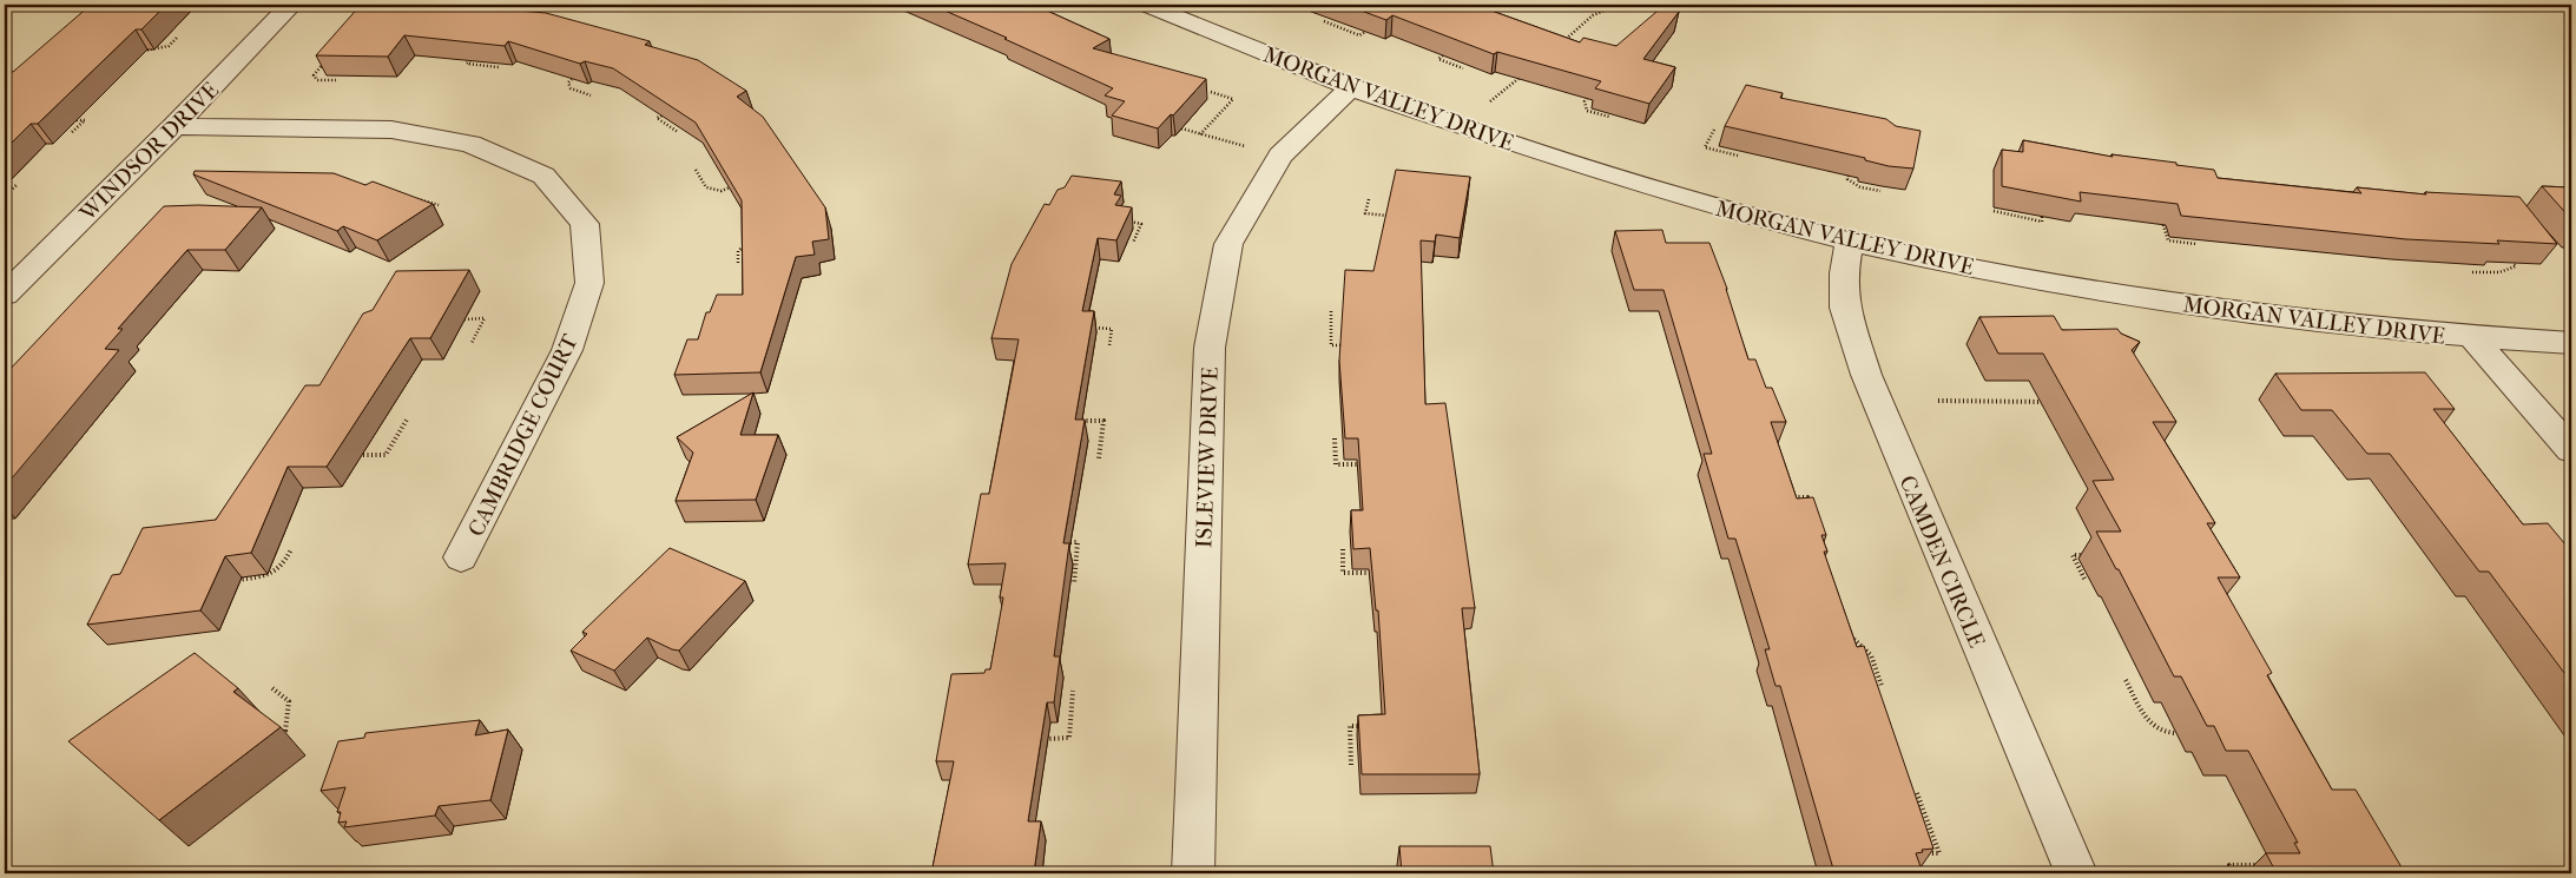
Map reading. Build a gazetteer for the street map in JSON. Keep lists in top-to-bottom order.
{
  "streets": {
    "street": [
      "MORGAN VALLEY DRIVE",
      "WINDSOR DRIVE",
      "CAMBRIDGE COURT",
      "ISLEVIEW DRIVE",
      "CAMDEN CIRCLE"
    ]
  },
  "crossings": [
    ["MORGAN VALLEY DRIVE", "ISLEVIEW DRIVE"],
    ["MORGAN VALLEY DRIVE", "CAMDEN CIRCLE"],
    ["WINDSOR DRIVE", "CAMBRIDGE COURT"]
  ]
}
